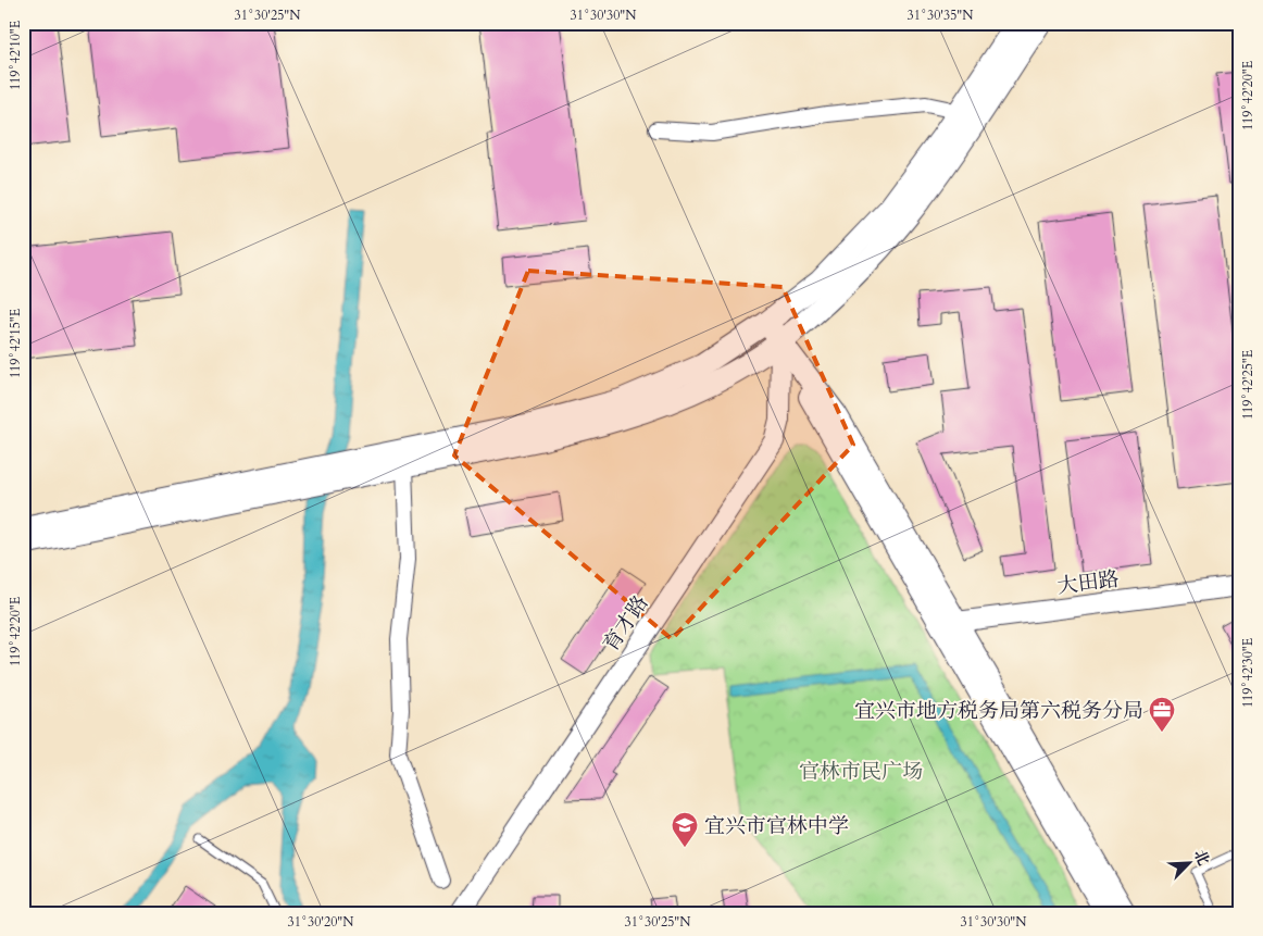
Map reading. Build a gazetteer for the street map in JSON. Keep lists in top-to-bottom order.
{
  "streets": {
    "street": ["大田路", "育才路"]
  },
  "parks": ["官林市民广场"],
  "places": {
    "office": ["宜兴市地方税务局第六税务分局"],
    "school or university": ["宜兴市官林中学"]
  },
  "north": "top right",
  "coordinates": [
    "31°30'25\"N",
    "31°30'30\"N",
    "31°30'35\"N",
    "119°42'10\"E",
    "119°42'20\"E",
    "119°42'15\"E",
    "119°42'25\"E",
    "119°42'30\"E",
    "31°30'20\"N"
  ]
}
